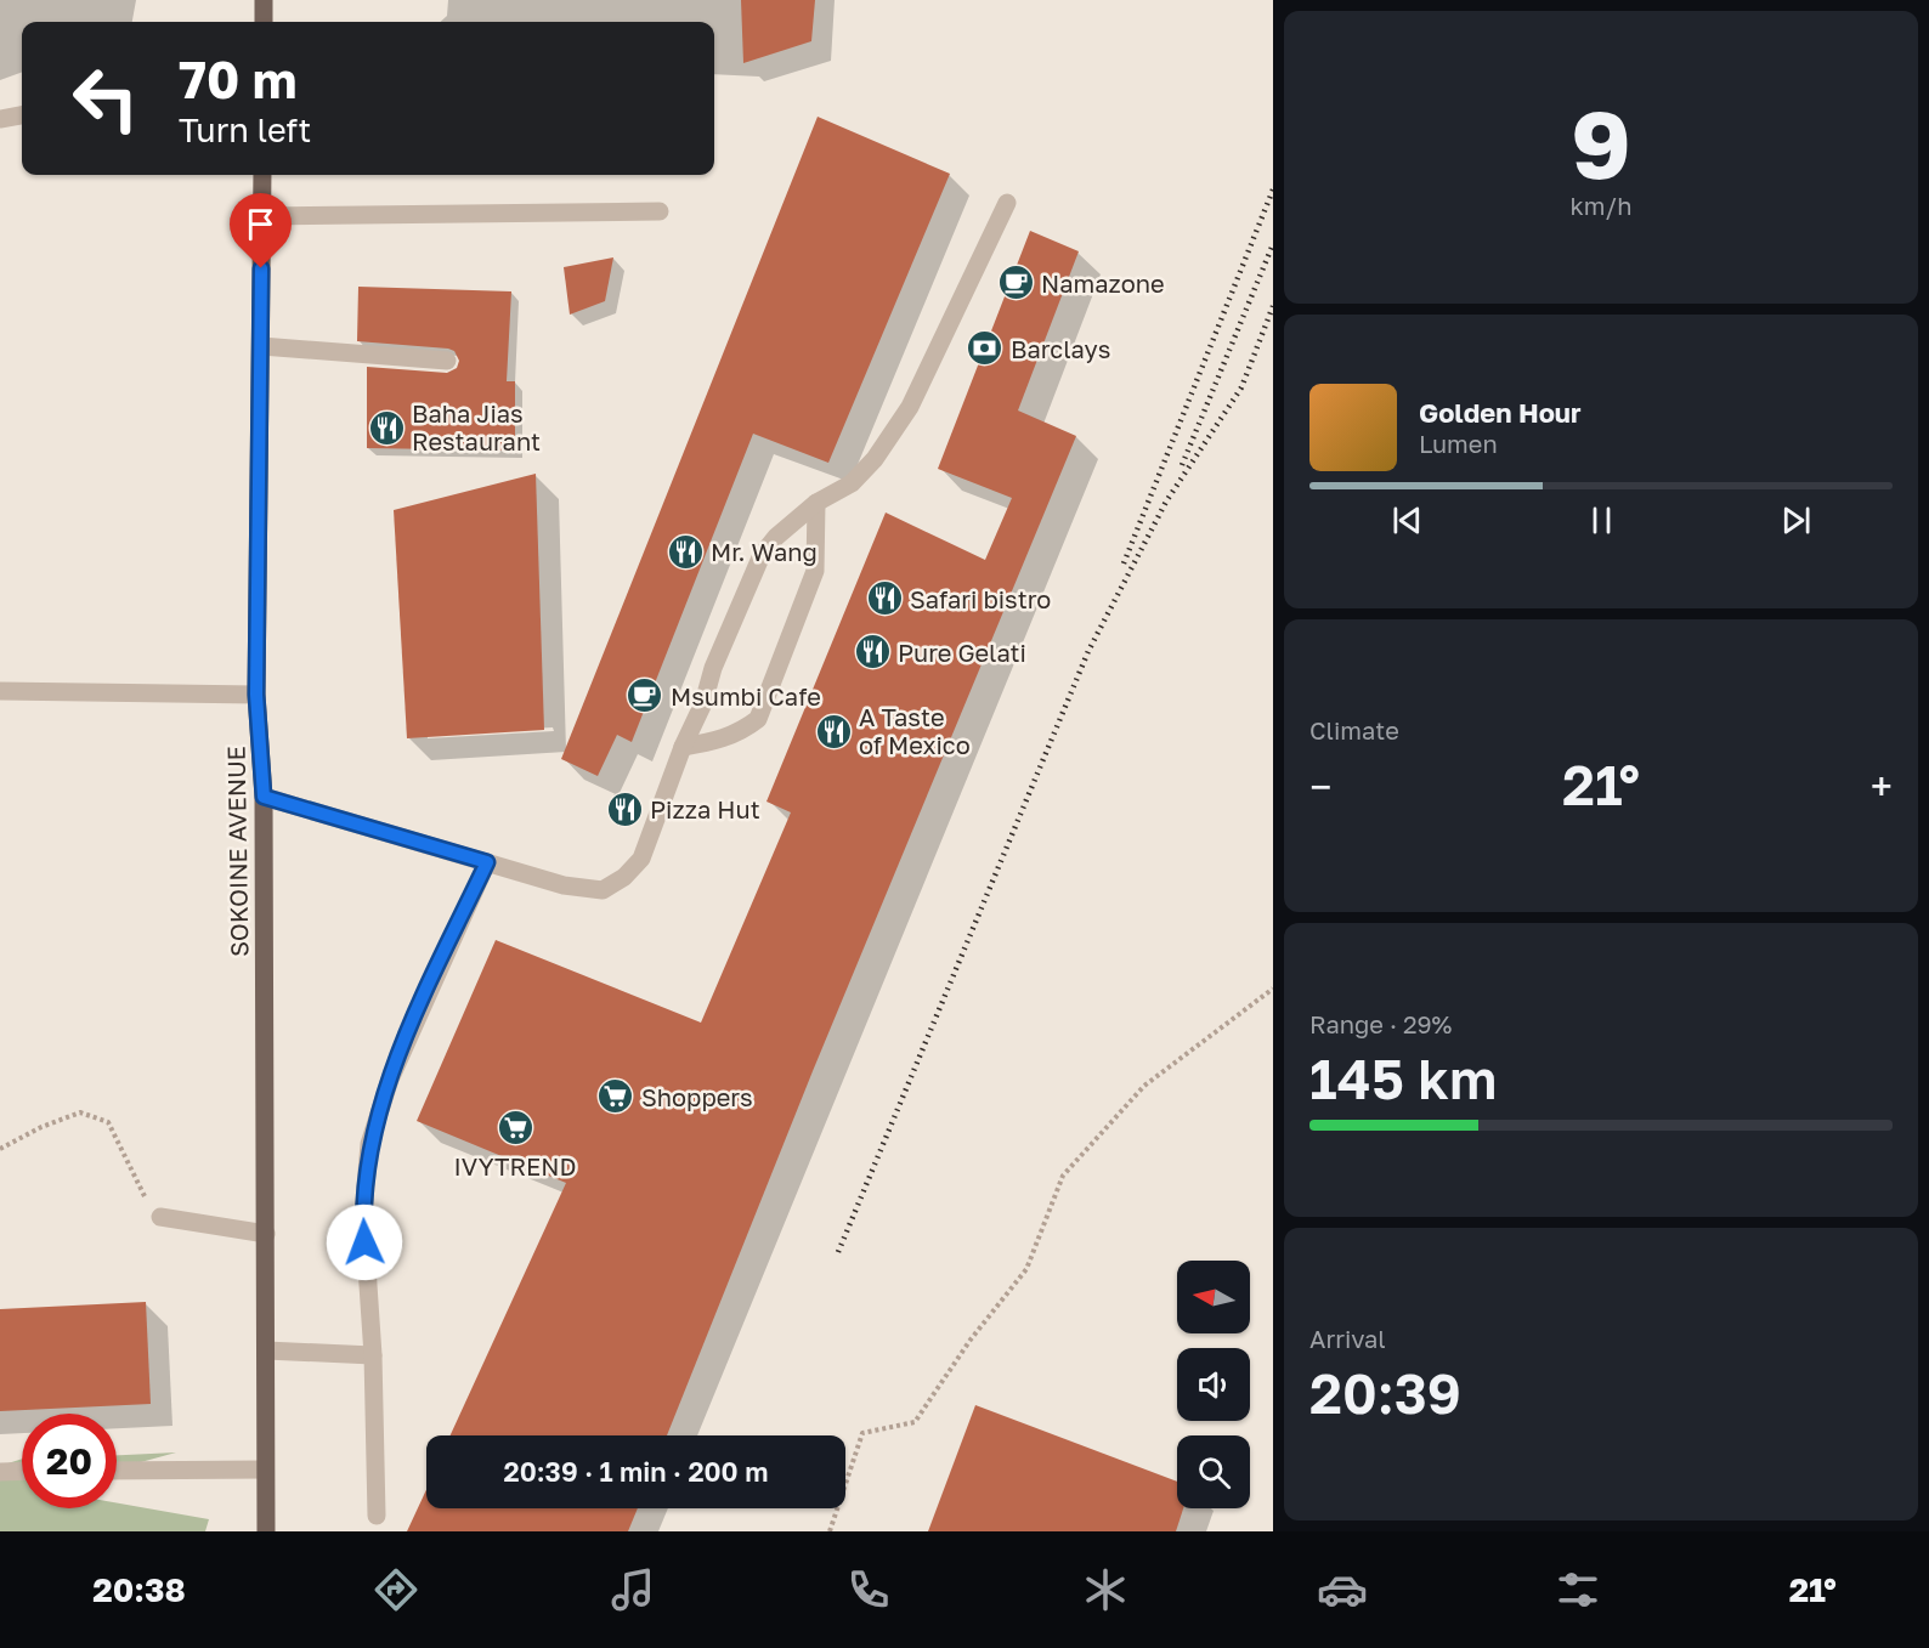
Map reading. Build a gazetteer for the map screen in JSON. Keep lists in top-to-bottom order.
{
  "streets": {
    "main road": ["SOKOINE AVENUE"]
  },
  "places": {
    "cafe": ["Namazone", "Msumbi Cafe"],
    "bank": ["Barclays"],
    "restaurant": [
      "Baha Jias Restaurant",
      "Mr. Wang",
      "Safari bistro",
      "Pure Gelati",
      "A Taste of Mexico",
      "Pizza Hut"
    ],
    "supermarket": ["Shoppers", "IVYTREND"]
  },
  "north": "left",
  "page": {
    "tile": [
      ["9", "km/h"],
      "Climate",
      ["Range · 29%", "145 km"],
      ["Arrival", "20:39"]
    ],
    "turn": ["70 m", "Turn left"],
    "song": ["Golden Hour", "Lumen"],
    "heat": ["−", "21°", "+"],
    "limit": "20",
    "trip": "20:39 · 1 min · 200 m",
    "tabs": ["20:38", "21°"]
  }
}
